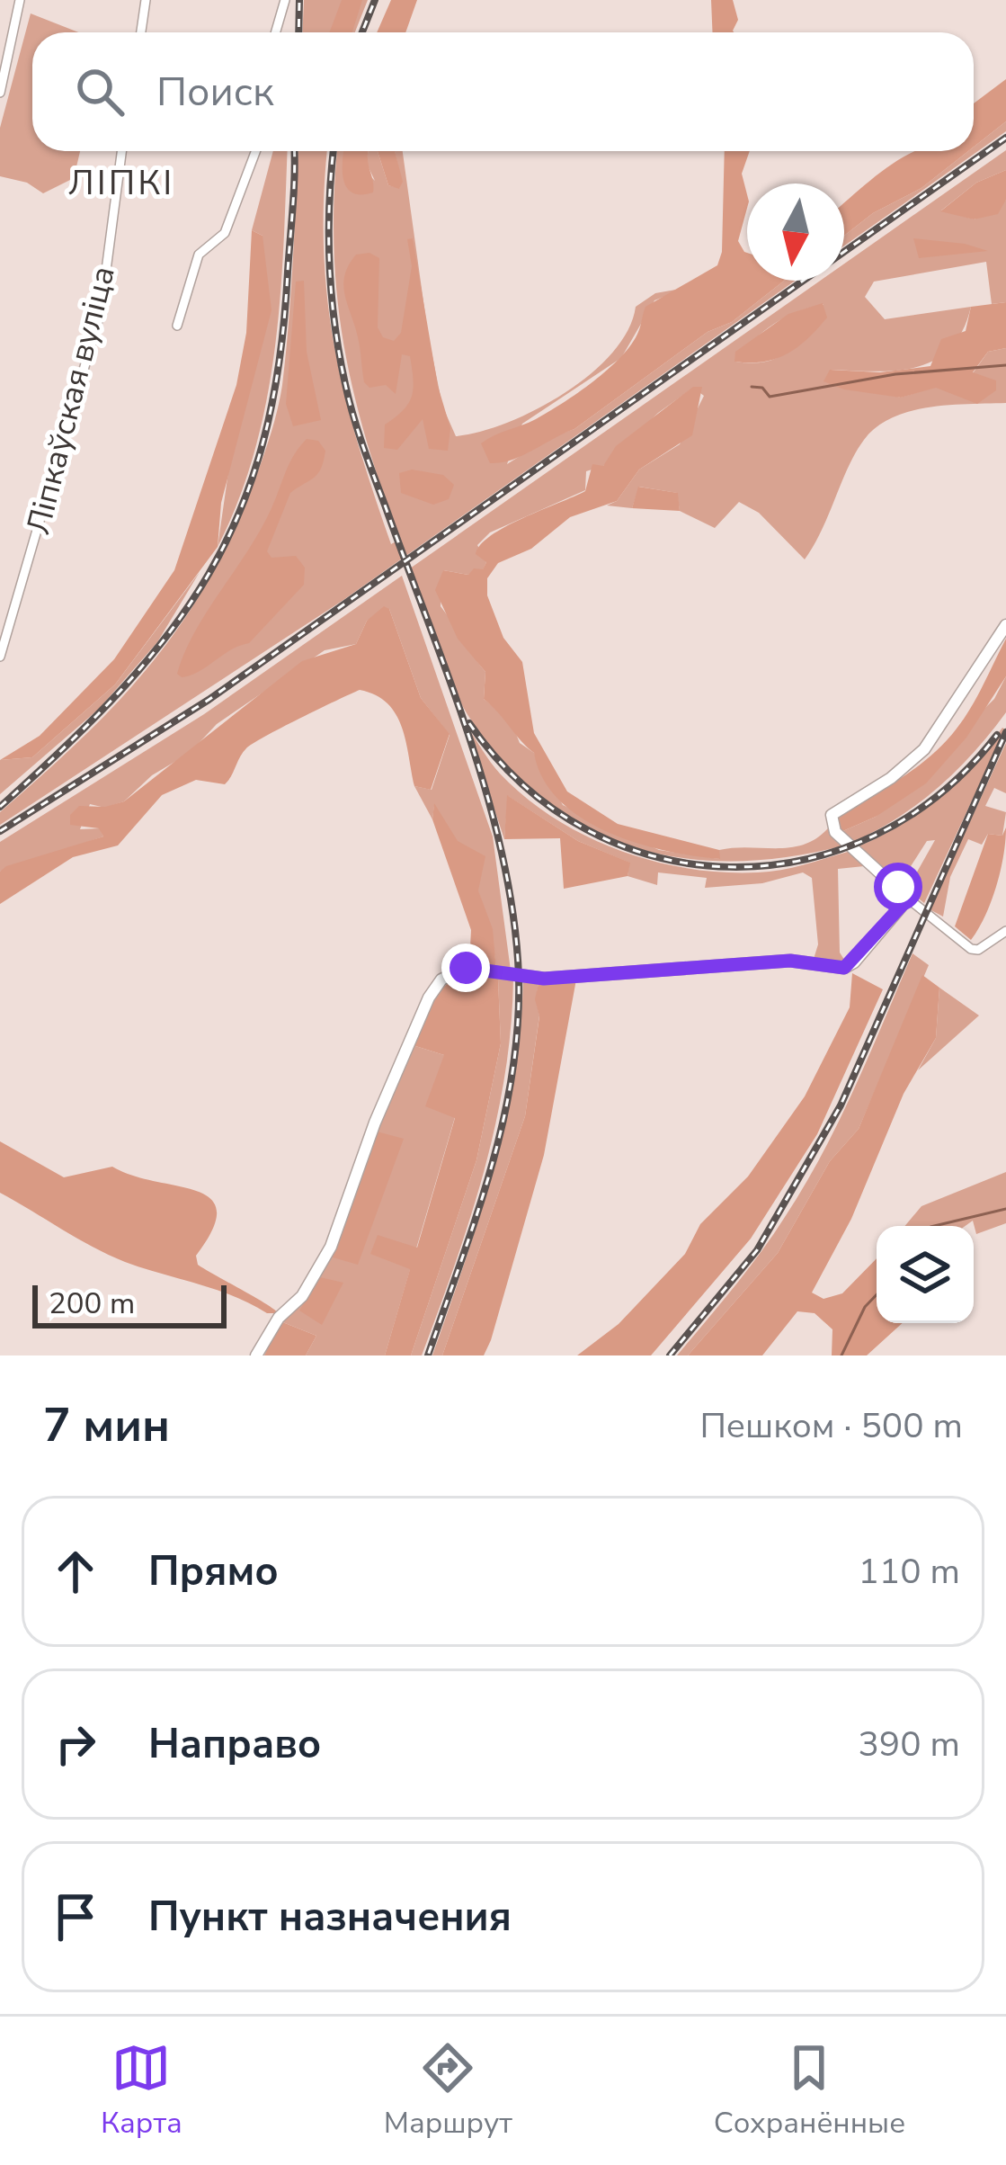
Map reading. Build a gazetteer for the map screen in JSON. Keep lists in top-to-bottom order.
{
  "streets": {
    "street": ["Ліпкаўская вуліца"]
  },
  "districts": ["ЛІПКІ"],
  "scale_bar": "200 m",
  "north": "bottom",
  "page": {
    "search": "Поиск",
    "scale": "200 m",
    "heading": ["7 мин", "Пешком · 500 m"],
    "list": [
      ["Прямо", "110 m"],
      ["Направо", "390 m"],
      "Пункт назначения"
    ],
    "nav": ["Карта", "Маршрут", "Сохранённые"]
  }
}
